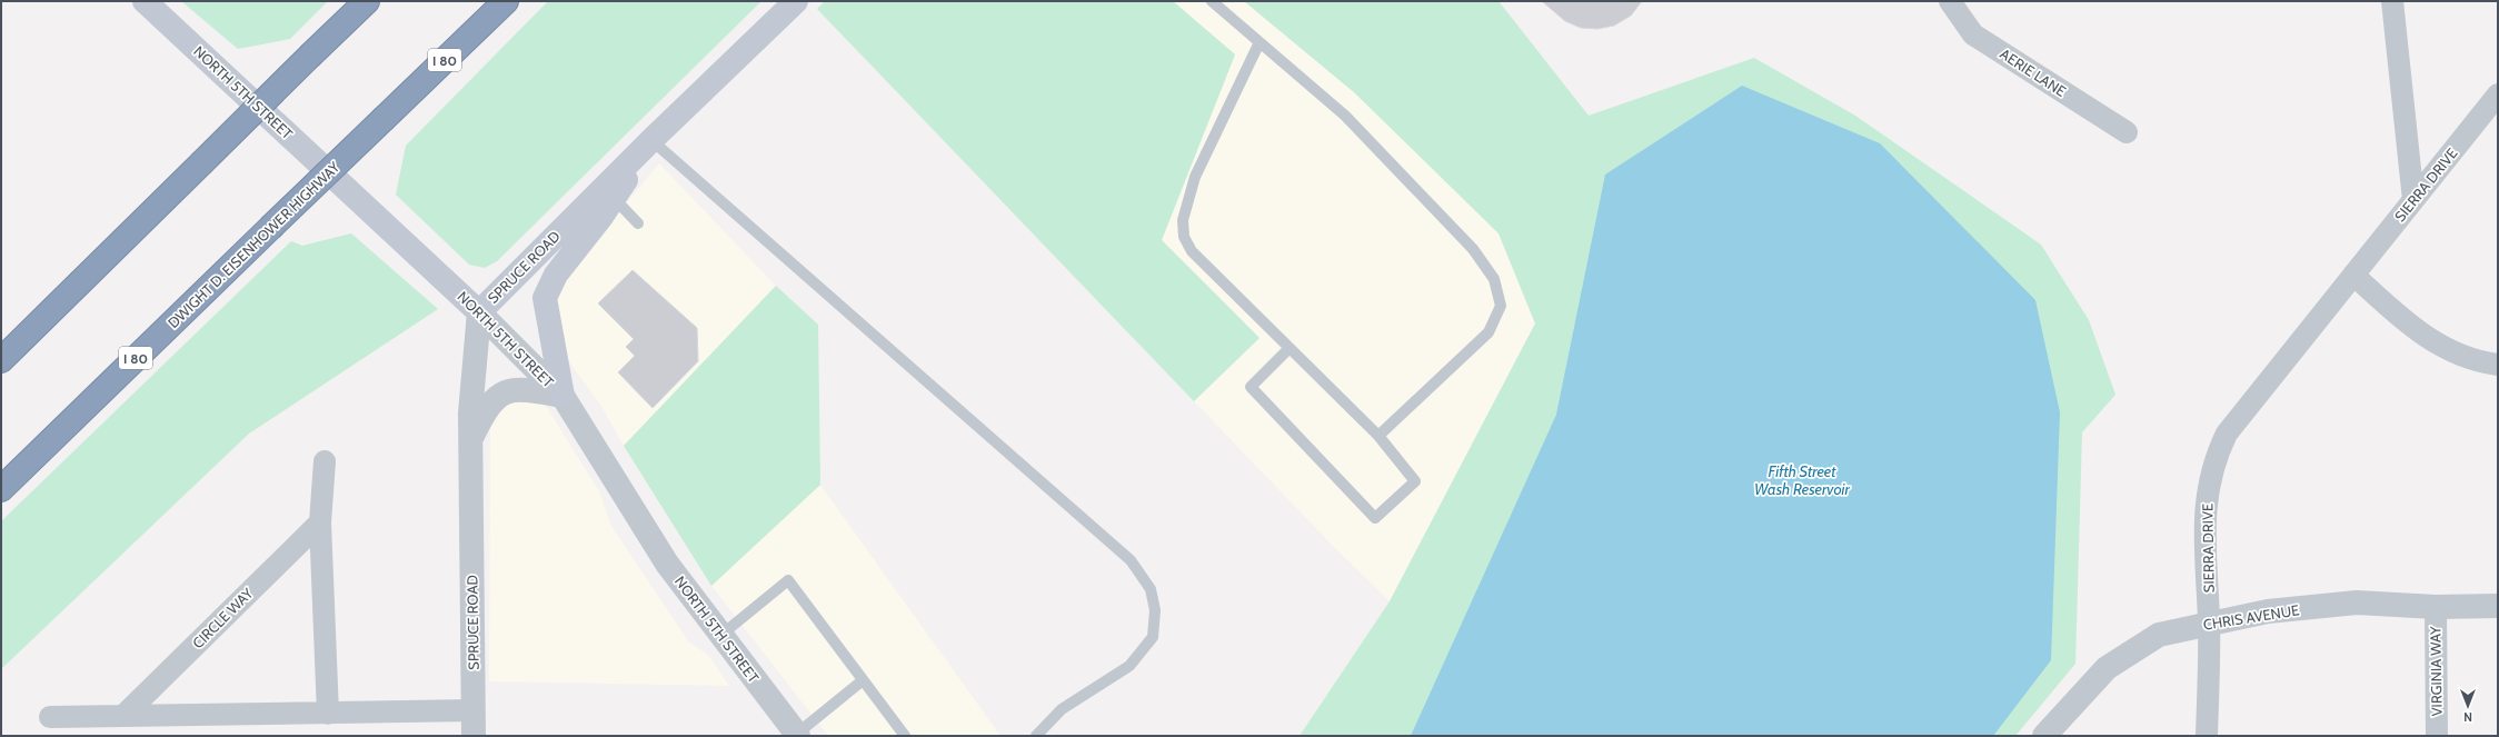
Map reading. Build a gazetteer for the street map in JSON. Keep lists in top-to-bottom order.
{
  "streets": {
    "highway": ["I 80", "DWIGHT D. EISENHOWER HIGHWAY"],
    "main road": ["NORTH 5TH STREET", "SPRUCE ROAD"],
    "street": [
      "AERIE LANE",
      "SIERRA DRIVE",
      "CHRIS AVENUE",
      "CIRCLE WAY",
      "VIRGINIA WAY"
    ]
  },
  "crossings": [
    ["NORTH 5TH STREET", "SPRUCE ROAD"],
    ["SIERRA DRIVE", "CHRIS AVENUE"],
    ["CHRIS AVENUE", "VIRGINIA WAY"]
  ],
  "water": ["Fifth Street Wash Reservoir"],
  "north": "bottom"
}
